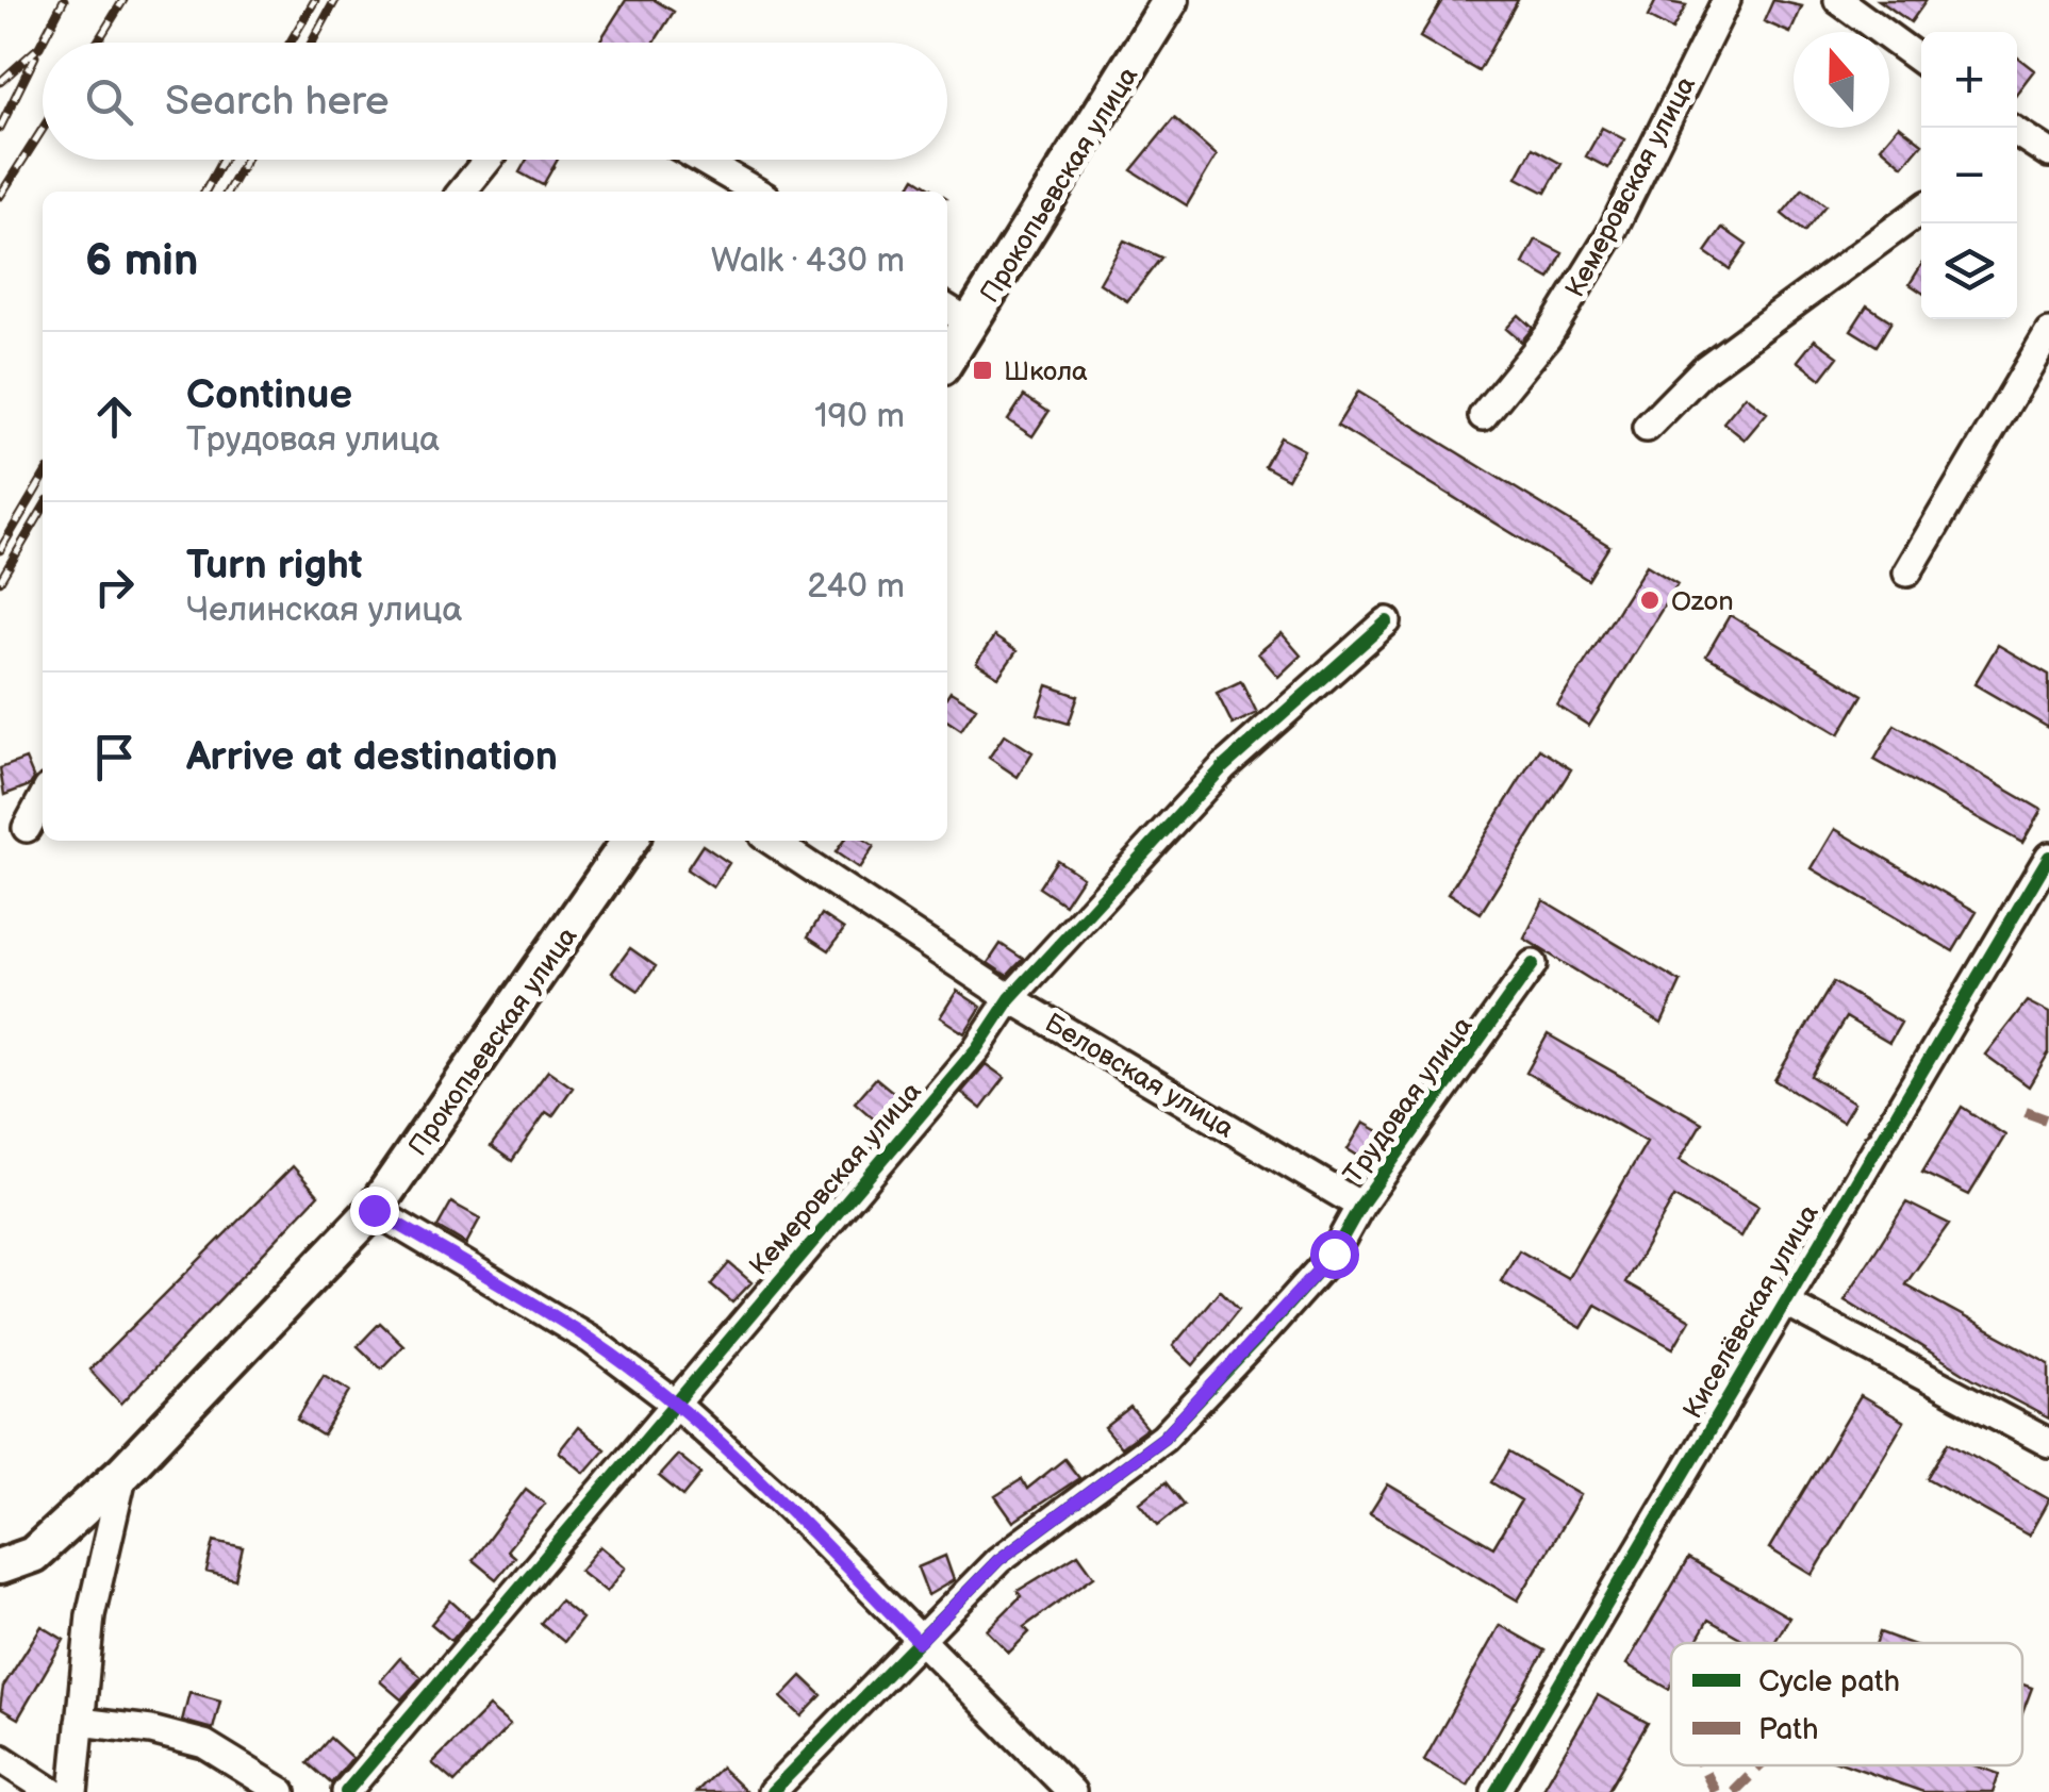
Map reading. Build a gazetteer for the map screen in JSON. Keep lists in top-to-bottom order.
{
  "streets": {
    "main road": ["Прокопьевская улица"],
    "street": [
      "Кемеровская улица",
      "Беловская улица",
      "Трудовая улица",
      "Киселёвская улица"
    ]
  },
  "crossings": [
    ["Кемеровская улица", "Беловская улица"],
    ["Беловская улица", "Трудовая улица"]
  ],
  "places": {
    "transit": ["Школа"],
    "other": ["Ozon"]
  },
  "legend": ["Cycle path", "Path"],
  "north": "top",
  "page": {
    "map_buttons": ["+", "−"],
    "search": "Search here",
    "heading": ["6 min", "Walk · 430 m"],
    "list": [
      ["Continue", "Трудовая улица", "190 m"],
      ["Turn right", "Челинская улица", "240 m"],
      "Arrive at destination"
    ]
  }
}
